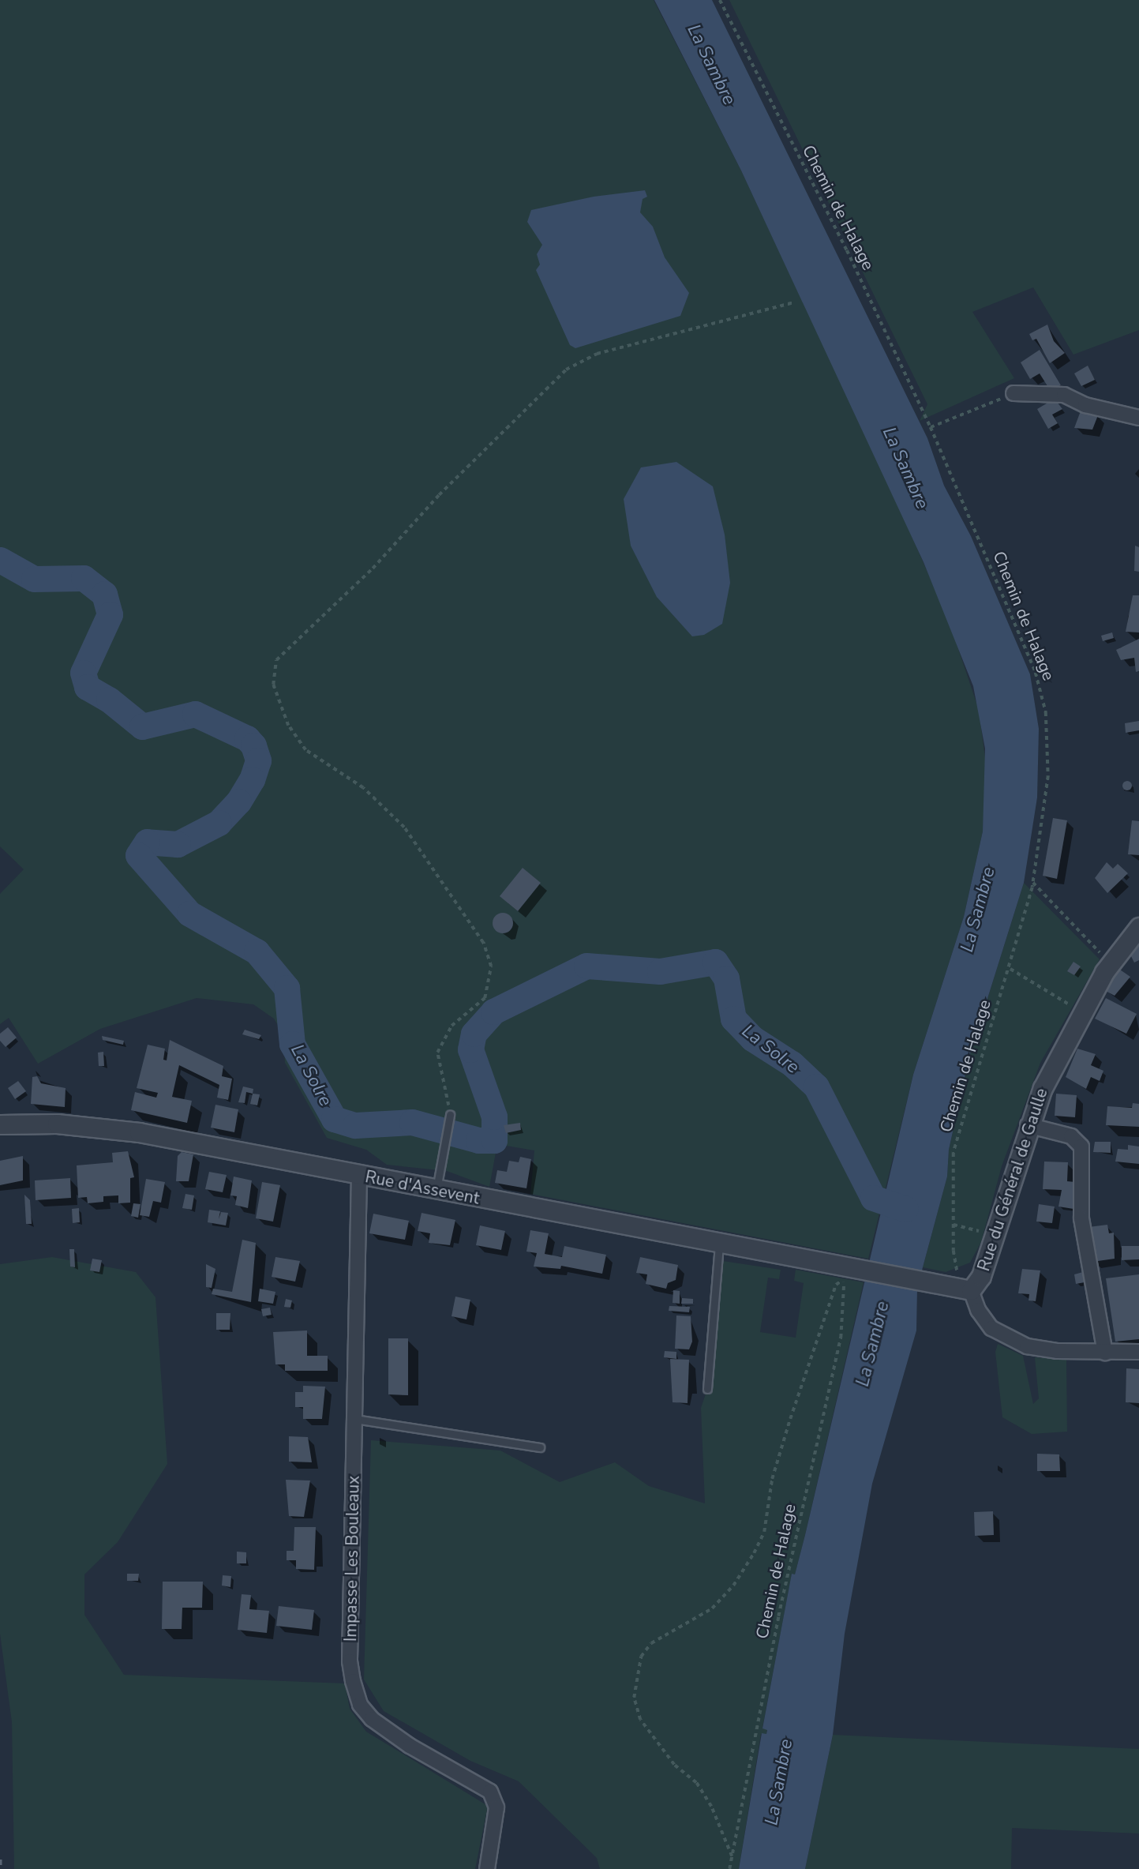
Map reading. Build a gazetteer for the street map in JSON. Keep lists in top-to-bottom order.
{
  "streets": {
    "street": ["Rue du Général de Gaulle", "Rue d'Assevent", "Impasse Les Bouleaux"],
    "path": ["Chemin de Halage"]
  },
  "crossings": [
    ["Chemin de Halage", "Rue du Général de Gaulle"],
    ["Chemin de Halage", "Rue d'Assevent"],
    ["Rue du Général de Gaulle", "Rue d'Assevent"],
    ["Rue d'Assevent", "Impasse Les Bouleaux"]
  ],
  "water": ["La Sambre", "La Solre"]
}
